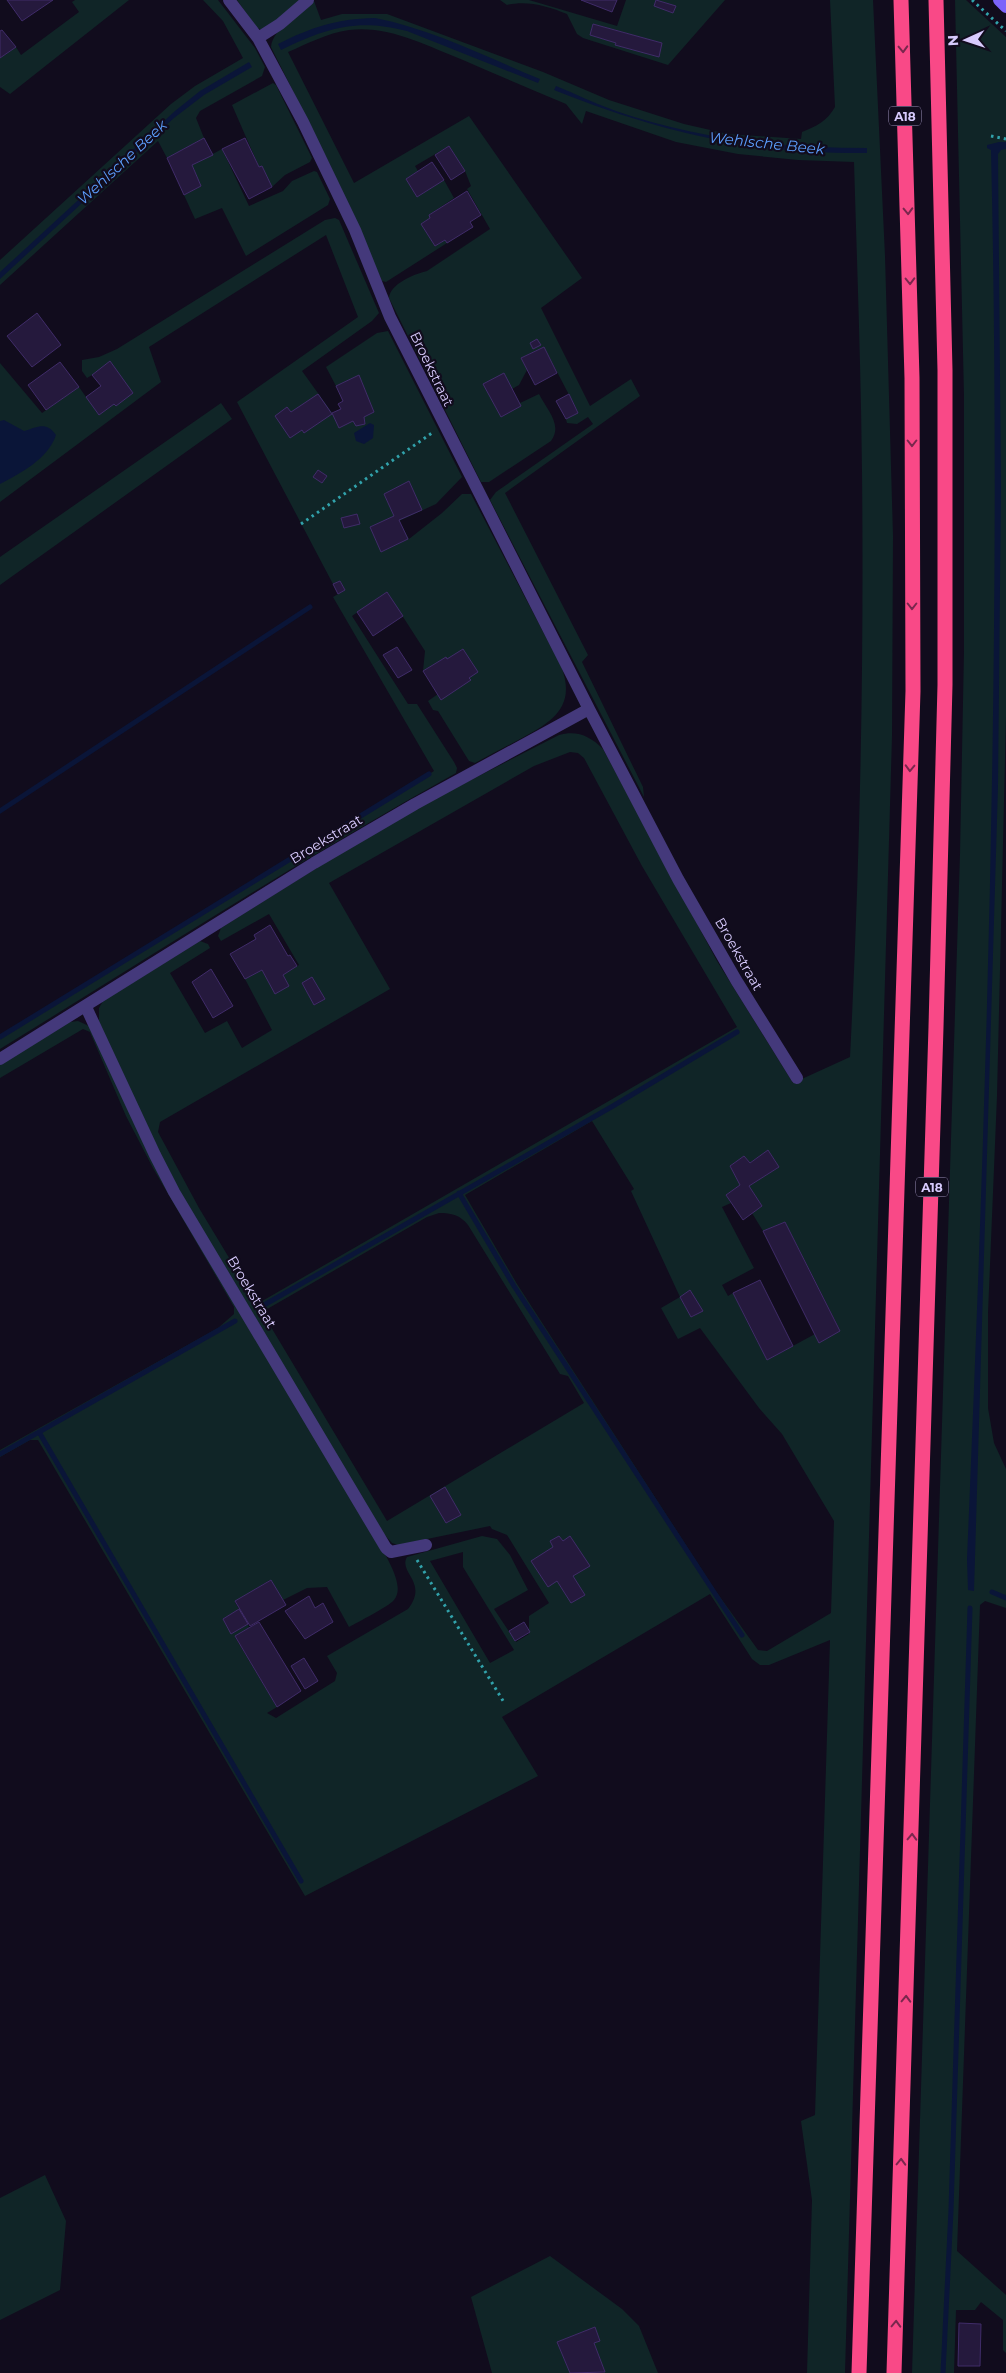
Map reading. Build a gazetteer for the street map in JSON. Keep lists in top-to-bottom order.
{
  "streets": {
    "highway": ["A18"],
    "street": ["Broekstraat"]
  },
  "water": ["Wehlsche Beek"],
  "north": "left"
}
